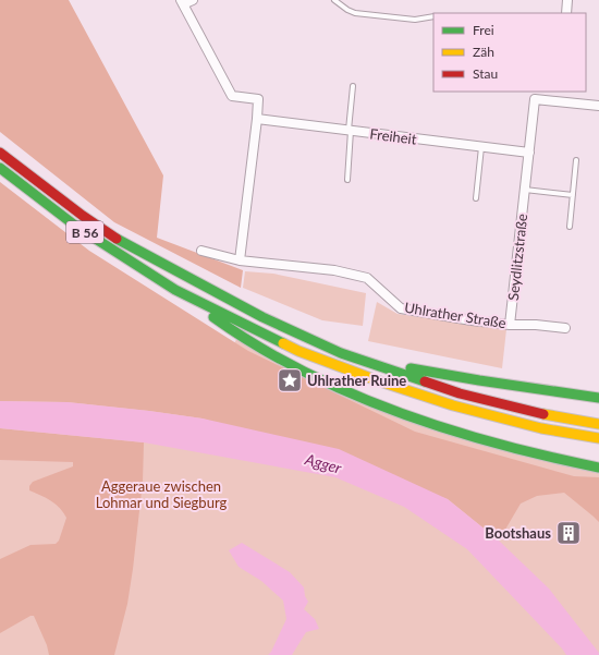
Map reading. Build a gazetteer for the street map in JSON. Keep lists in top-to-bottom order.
{
  "streets": {
    "highway": ["B 56"],
    "street": ["Freiheit", "Seydlitzstraße", "Uhlrather Straße"]
  },
  "crossings": [
    ["Freiheit", "Seydlitzstraße"],
    ["Seydlitzstraße", "Uhlrather Straße"]
  ],
  "water": ["Agger"],
  "parks": ["Aggeraue zwischen Lohmar und Siegburg"],
  "places": {
    "place": ["Uhlrather Ruine"],
    "building": ["Bootshaus"]
  },
  "legend": ["Frei", "Zäh", "Stau"]
}
